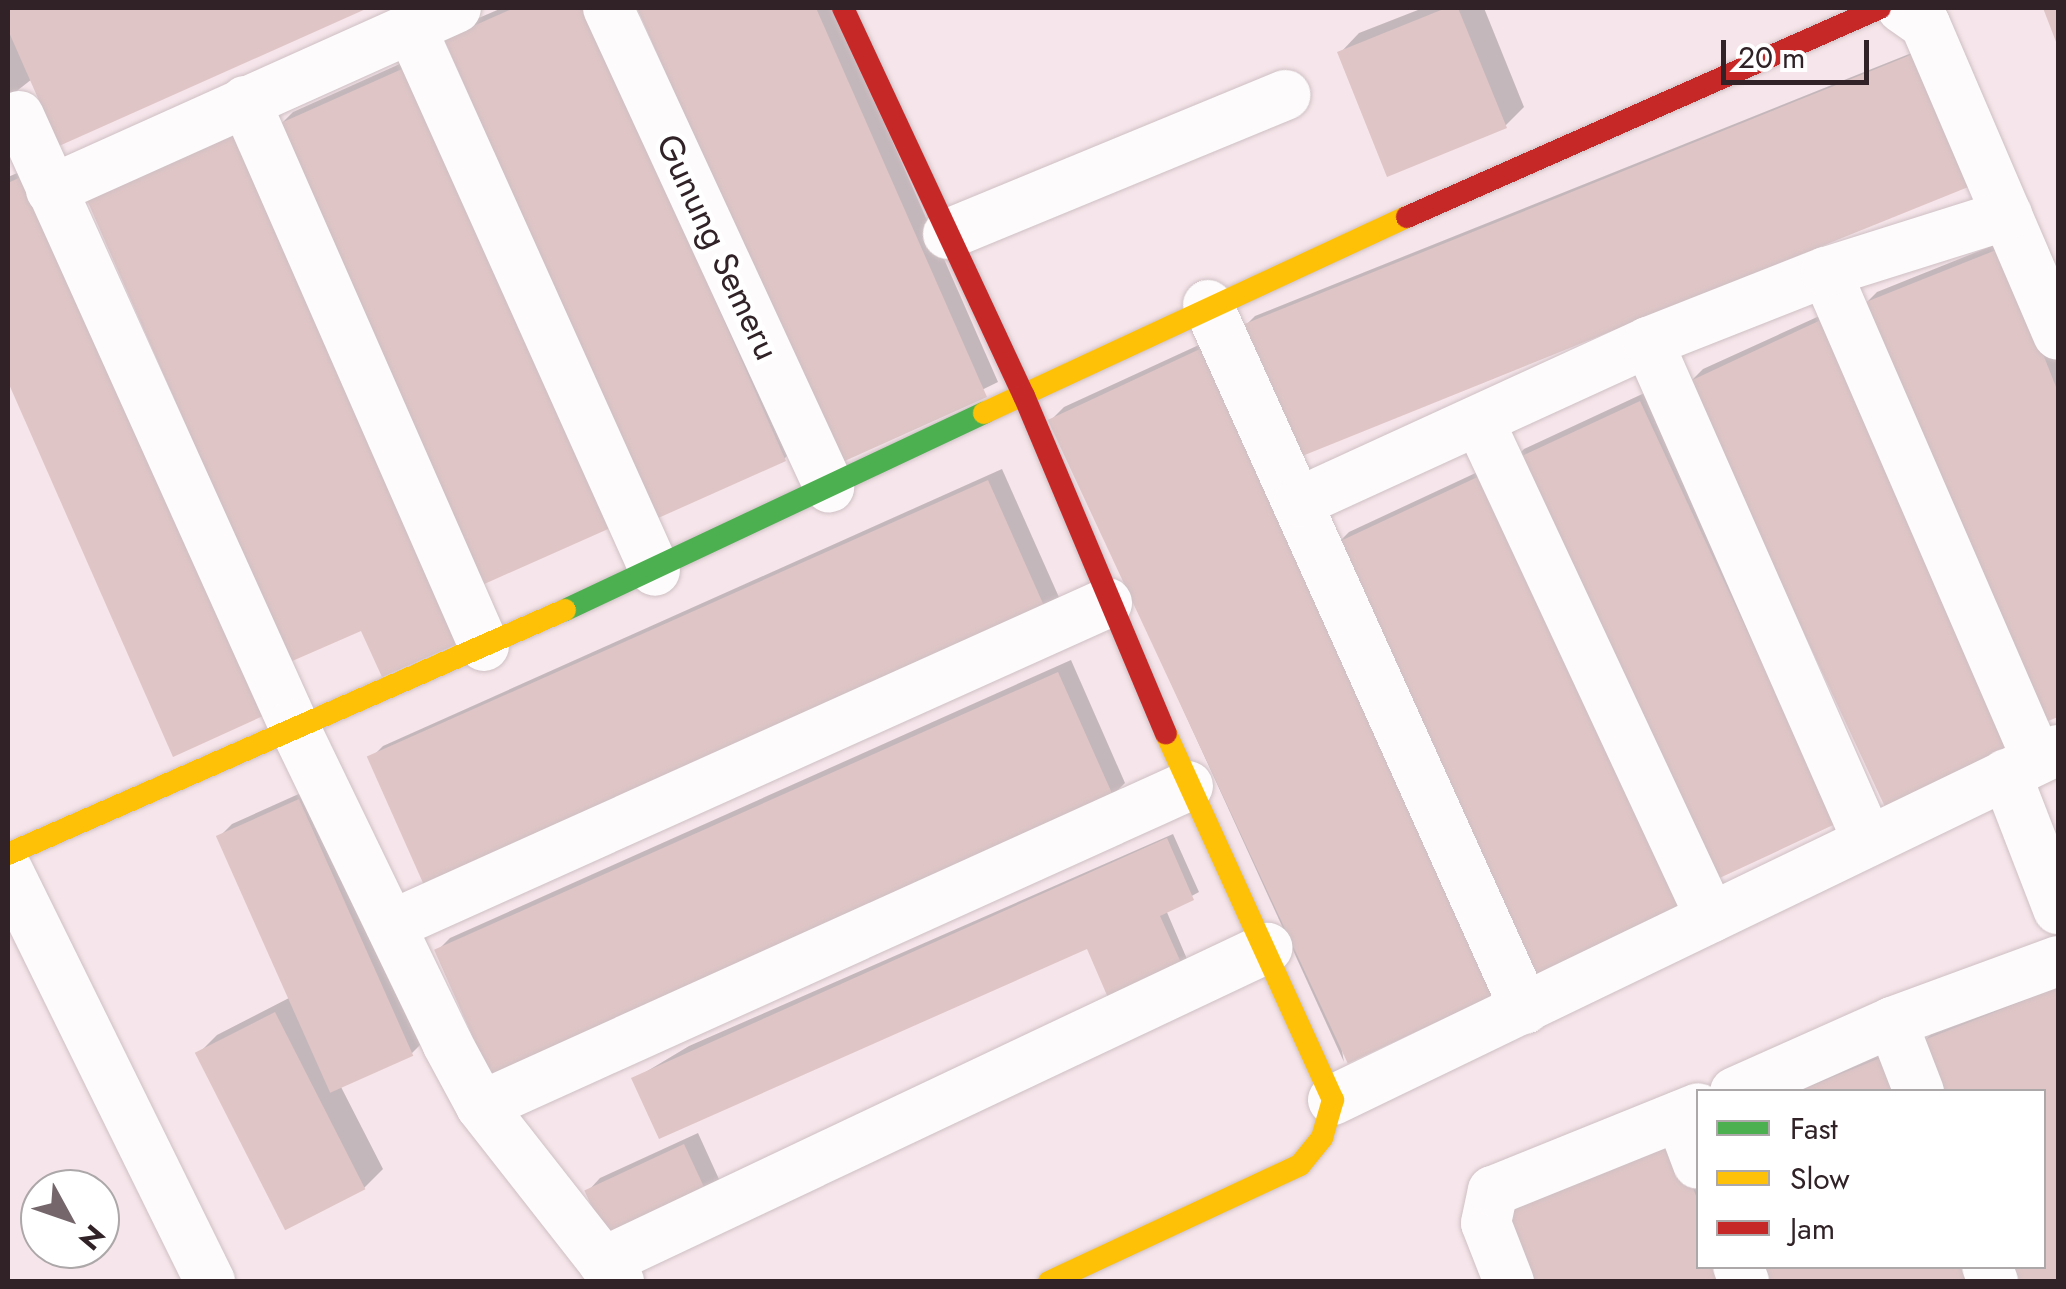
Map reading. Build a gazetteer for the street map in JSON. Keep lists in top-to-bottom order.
{
  "streets": {
    "street": ["Gunung Semeru"]
  },
  "legend": ["Fast", "Slow", "Jam"],
  "scale_bar": "20 m",
  "north": "bottom right"
}
